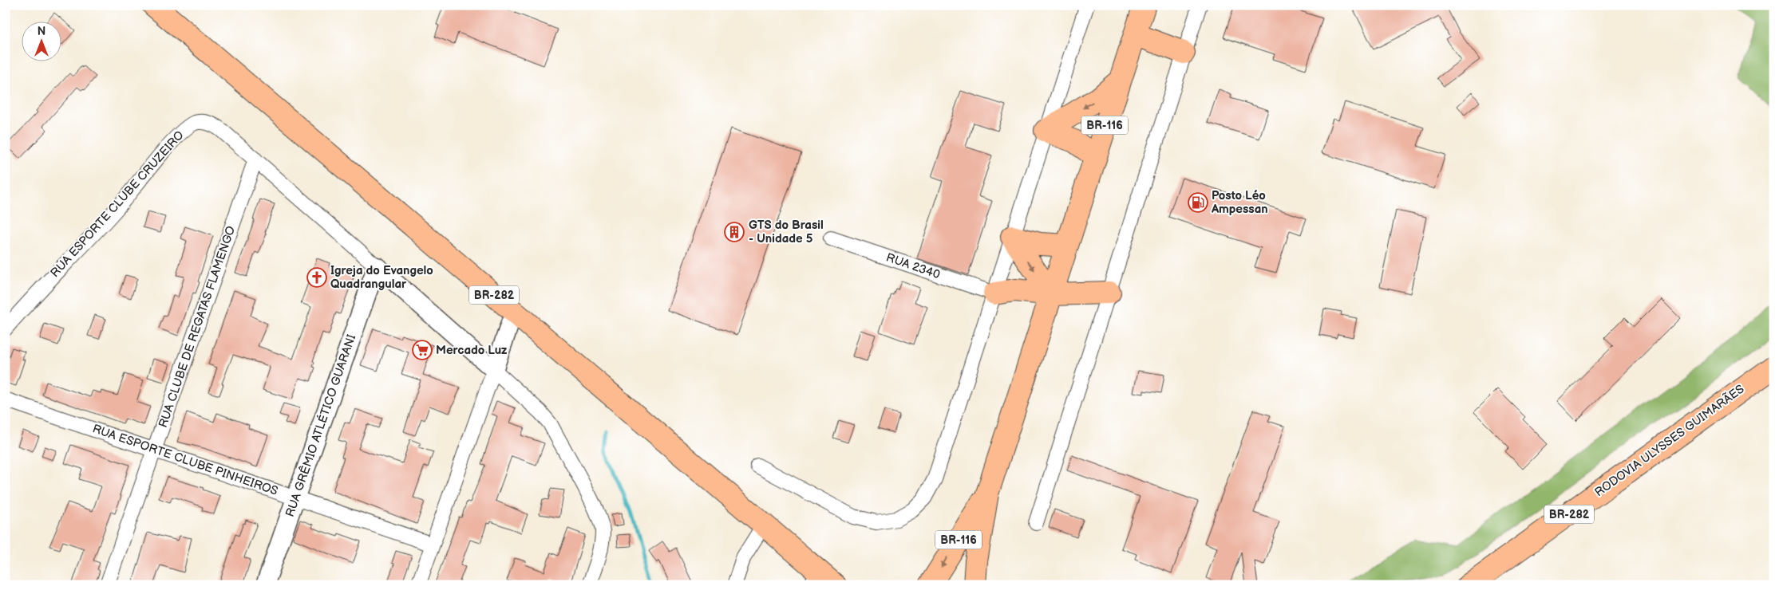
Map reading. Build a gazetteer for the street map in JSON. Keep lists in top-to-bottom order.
{
  "streets": {
    "highway": ["BR-116", "BR-282", "RODOVIA ULYSSES GUIMARÃES"],
    "street": [
      "RUA ESPORTE CLUBE CRUZEIRO",
      "RUA 2340",
      "RUA CLUBE DE REGATAS FLAMENGO",
      "RUA GRÊMIO ATLÉTICO GUARANI",
      "RUA ESPORTE CLUBE PINHEIROS"
    ]
  },
  "crossings": [
    ["RUA ESPORTE CLUBE CRUZEIRO", "RUA CLUBE DE REGATAS FLAMENGO"],
    ["RUA CLUBE DE REGATAS FLAMENGO", "RUA ESPORTE CLUBE PINHEIROS"],
    ["RUA GRÊMIO ATLÉTICO GUARANI", "RUA ESPORTE CLUBE PINHEIROS"]
  ],
  "places": {
    "fuel station": ["Posto Léo Ampessan"],
    "building": ["GTS do Brasil - Unidade 5"],
    "church": ["Igreja do Evangelo Quadrangular"],
    "supermarket": ["Mercado Luz"]
  },
  "north": "top"
}
